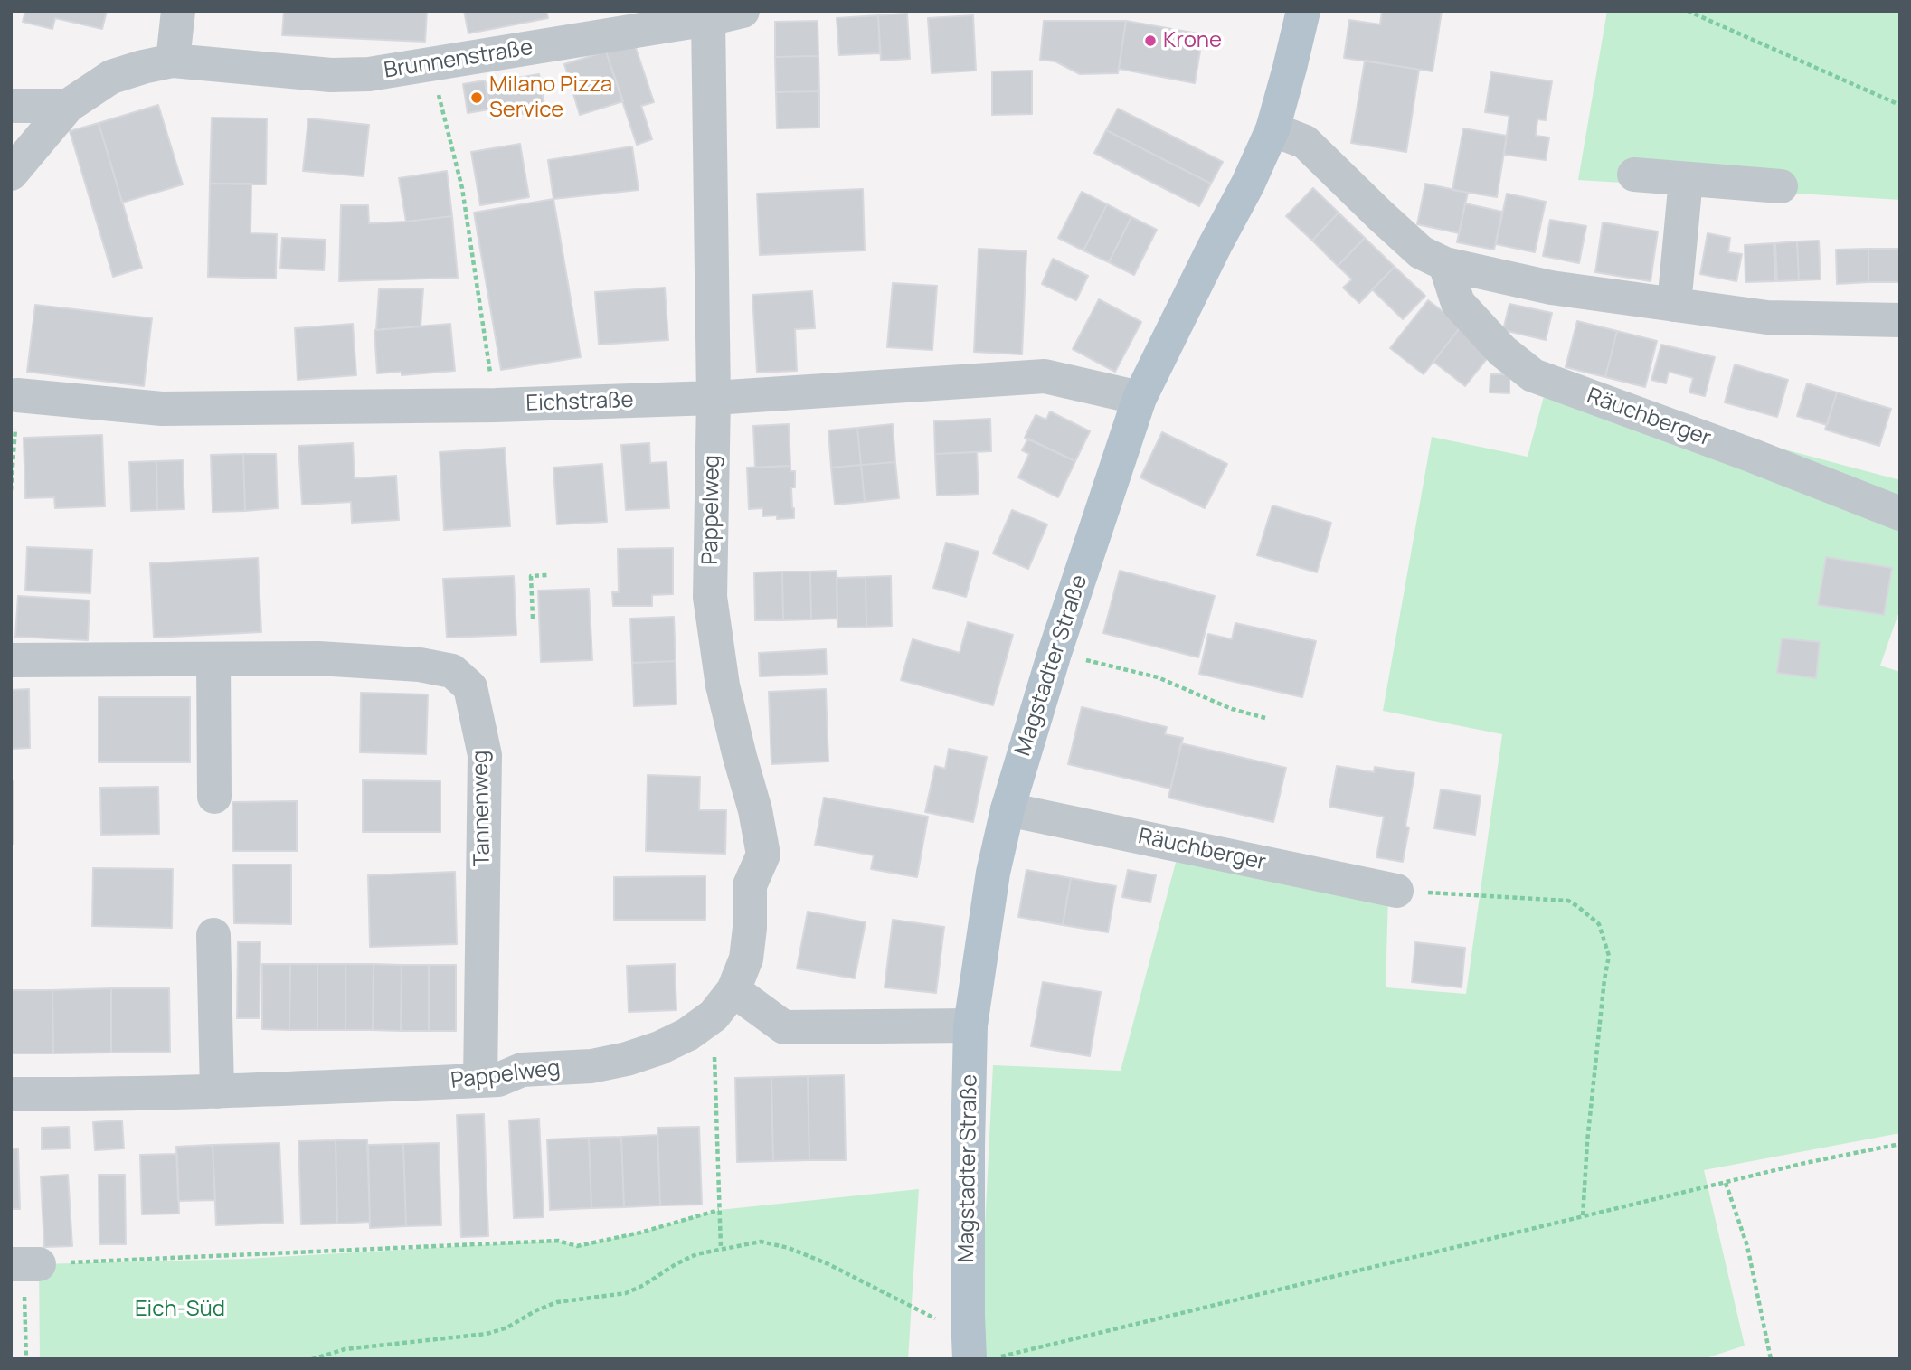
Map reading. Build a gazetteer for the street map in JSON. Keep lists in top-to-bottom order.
{
  "streets": {
    "main road": ["Magstadter Straße"],
    "street": [
      "Brunnenstraße",
      "Eichstraße",
      "Räuchberger",
      "Pappelweg",
      "Tannenweg"
    ]
  },
  "crossings": [
    ["Brunnenstraße", "Pappelweg"],
    ["Eichstraße", "Pappelweg"],
    ["Eichstraße", "Magstadter Straße"],
    ["Räuchberger", "Magstadter Straße"],
    ["Pappelweg", "Tannenweg"]
  ],
  "parks": ["Eich-Süd"],
  "places": ["Krone", "Milano Pizza Service"]
}
